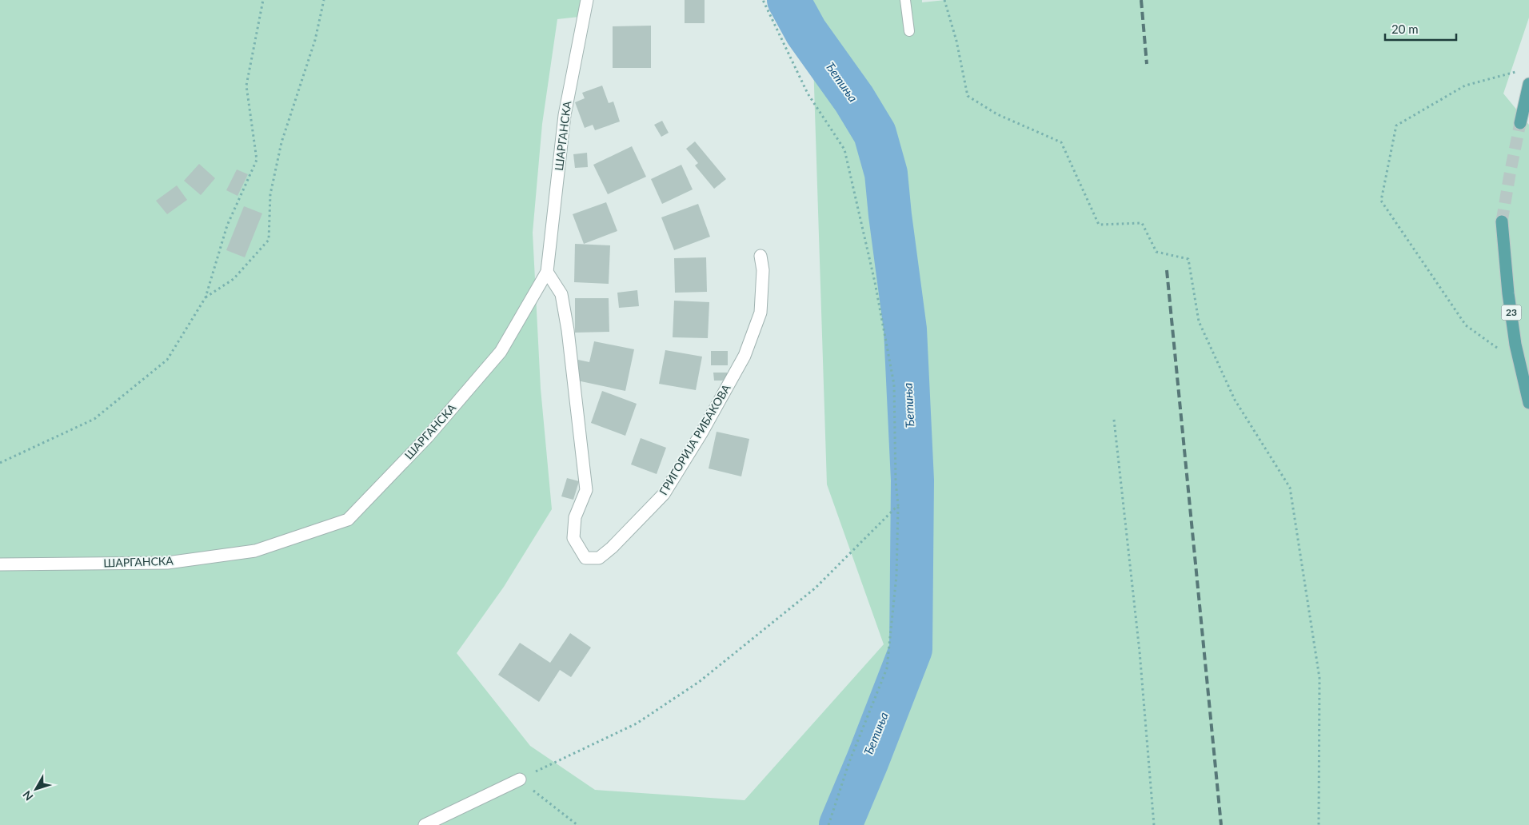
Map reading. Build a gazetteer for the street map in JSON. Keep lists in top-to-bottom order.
{
  "streets": {
    "main road": ["23"],
    "street": ["ШАРГАНСКА", "ГРИГОРИЈА РИБАКОВА"]
  },
  "crossings": [
    ["ШАРГАНСКА", "ГРИГОРИЈА РИБАКОВА"]
  ],
  "water": ["Ђетиња"],
  "scale_bar": "20 m",
  "north": "bottom left"
}
